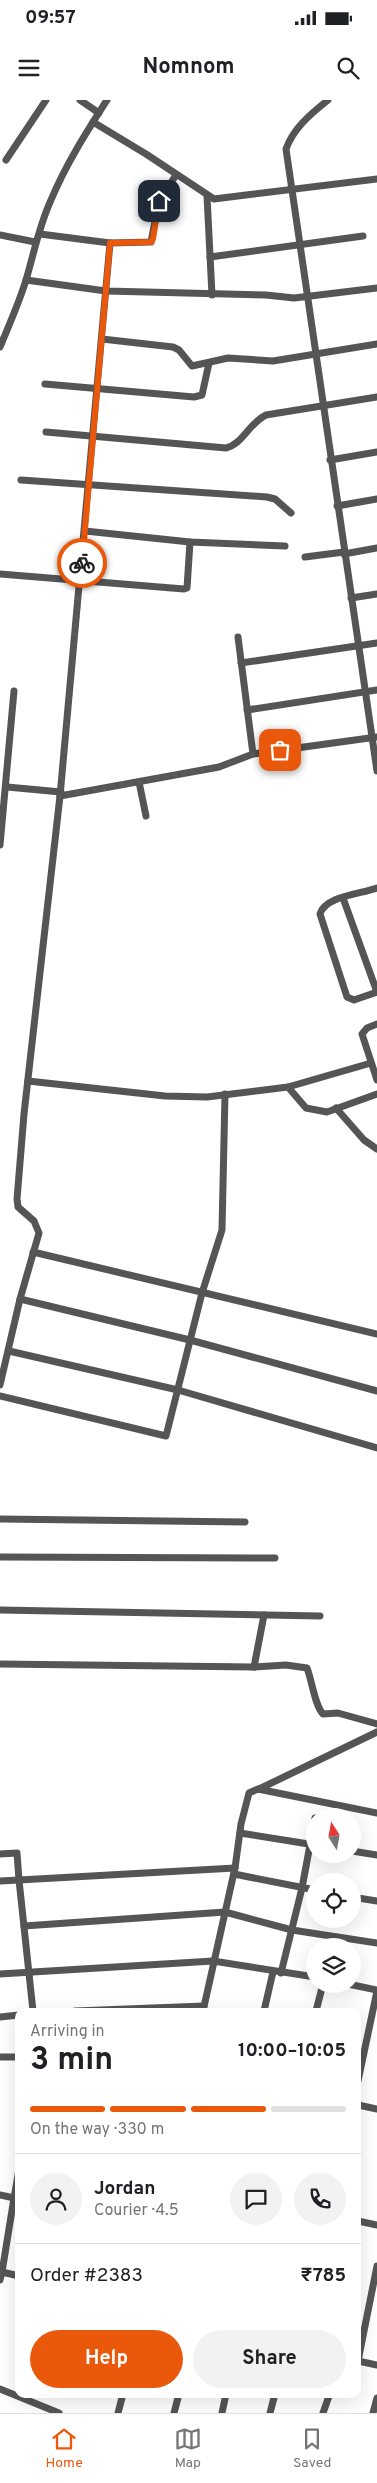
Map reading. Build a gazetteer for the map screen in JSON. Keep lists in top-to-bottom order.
{
  "north": "top",
  "page": {
    "status": "09:57",
    "header": "Nomnom",
    "heading": ["3 min", "Arriving in", "10:00–10:05"],
    "panel": [
      "Jordan",
      "Courier · 4.5",
      "Order #2383",
      "₹785"
    ],
    "bar": "On the way · 330 m",
    "buttons": ["Help", "Share"],
    "tabs": ["Home", "Map", "Saved"]
  }
}
